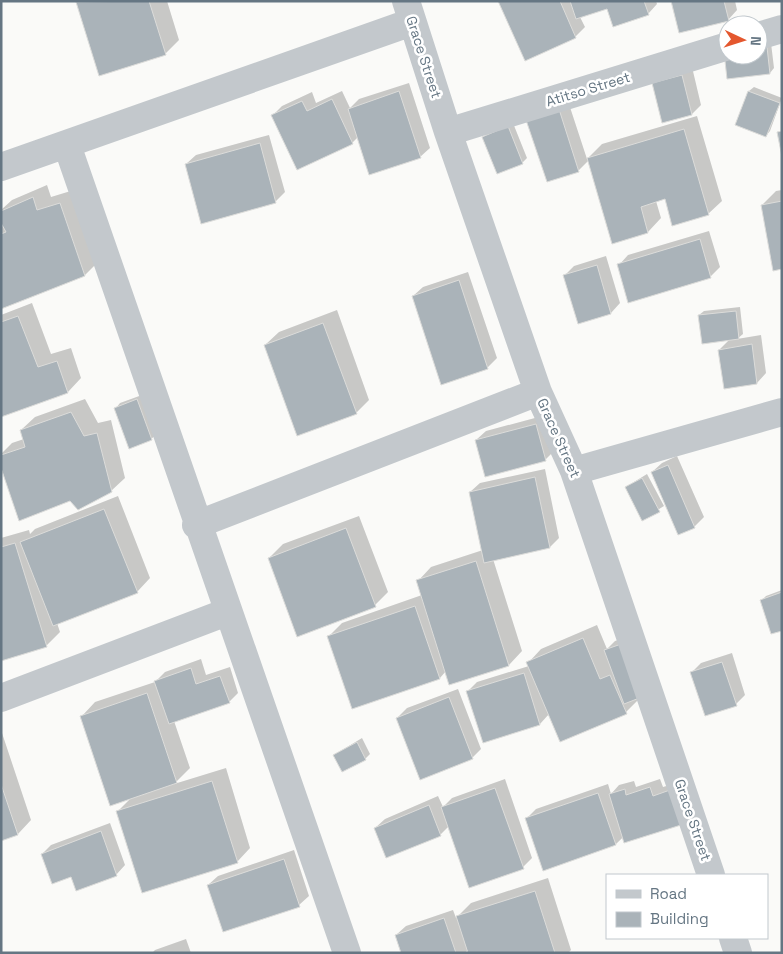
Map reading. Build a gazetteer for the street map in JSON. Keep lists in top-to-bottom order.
{
  "streets": {
    "street": ["Grace Street", "Atitso Street"]
  },
  "crossings": [
    ["Grace Street", "Atitso Street"]
  ],
  "legend": ["Road", "Building"],
  "north": "right"
}
